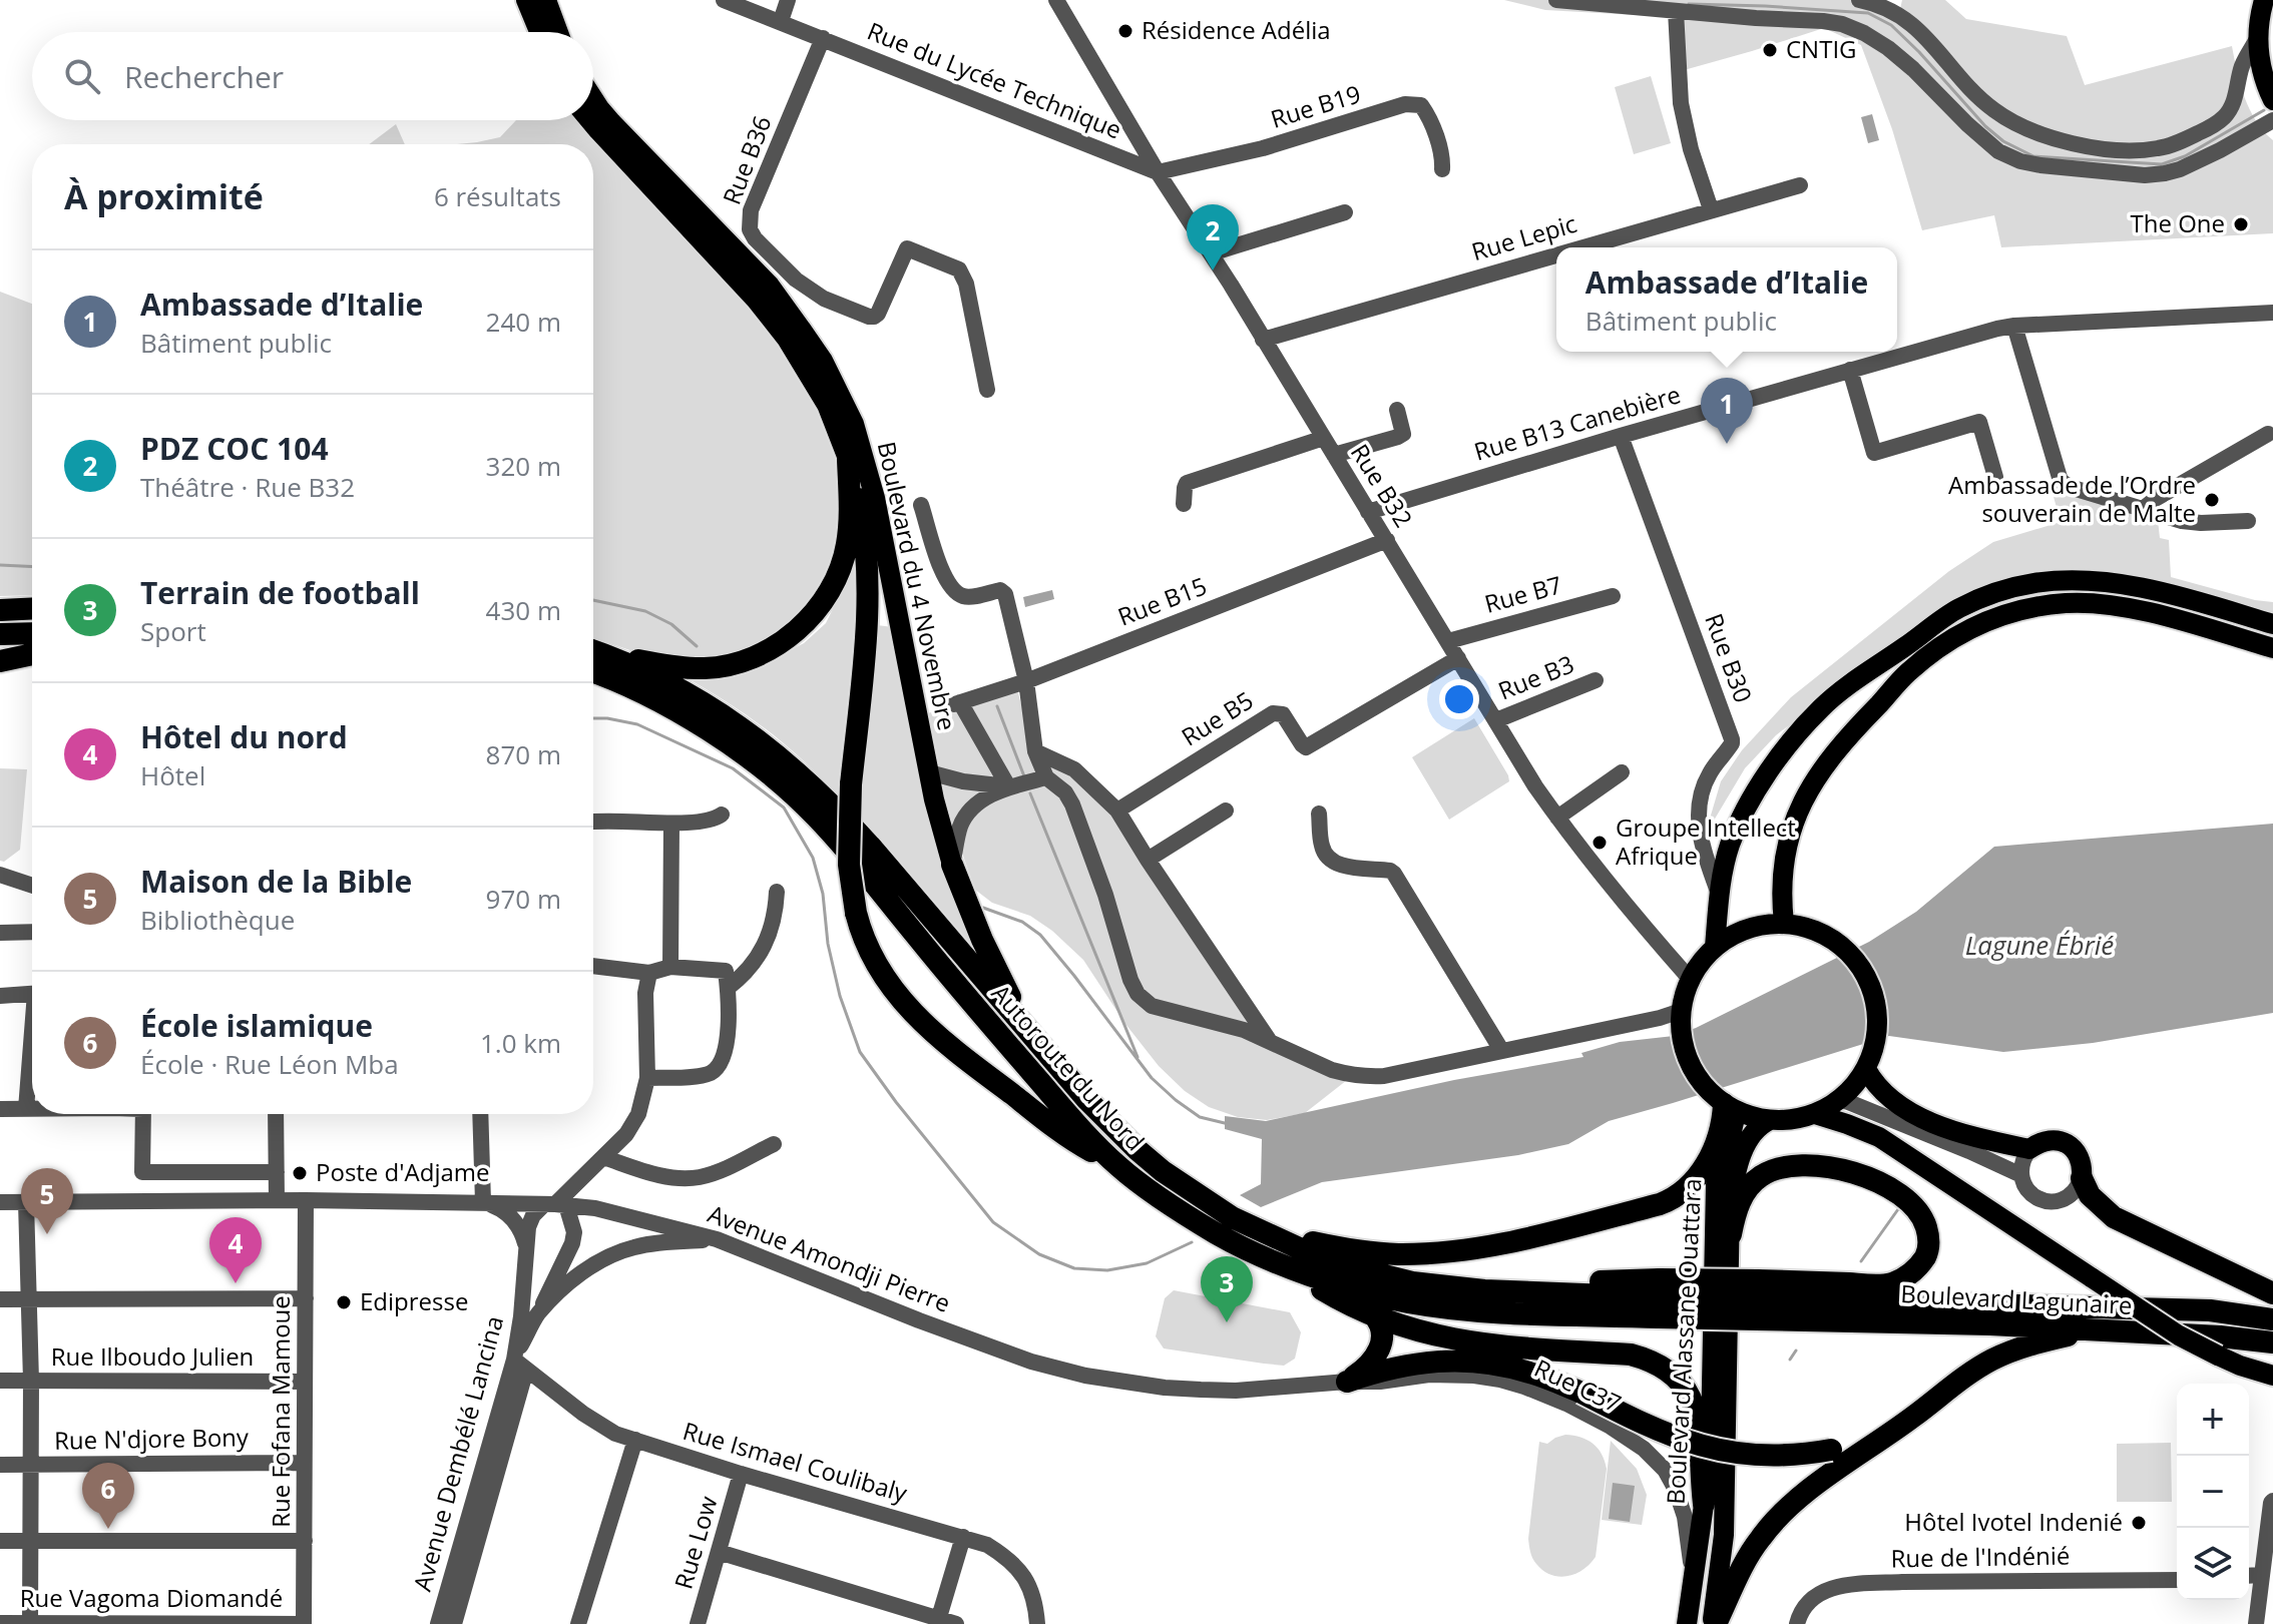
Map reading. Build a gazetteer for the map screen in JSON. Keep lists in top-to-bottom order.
{
  "streets": {
    "highway": ["Autoroute du Nord", "Boulevard Lagunaire"],
    "main road": ["Boulevard du 4 Novembre", "Boulevard Alassane Ouattara"],
    "street": [
      "Rue du Lycée Technique",
      "Rue B19",
      "Rue B36",
      "Rue Lepic",
      "Rue B13 Canebière",
      "Rue B32",
      "Rue B7",
      "Rue B15",
      "Rue B30",
      "Rue B3",
      "Rue B5",
      "Avenue Amondji Pierre",
      "Rue Ilboudo Julien",
      "Rue C37",
      "Rue Fofana Mamoue",
      "Rue N'djore Bony",
      "Avenue Dembélé Lancina",
      "Rue Ismael Coulibaly",
      "Rue Low",
      "Rue de l'Indénié",
      "Rue Vagoma Diomandé"
    ]
  },
  "crossings": [
    ["Rue du Lycée Technique", "Rue B19"],
    ["Rue du Lycée Technique", "Rue B36"],
    ["Rue du Lycée Technique", "Rue B32"],
    ["Rue B19", "Rue B32"],
    ["Rue Lepic", "Rue B32"],
    ["Rue B13 Canebière", "Rue B32"],
    ["Rue B13 Canebière", "Rue B30"],
    ["Rue B32", "Rue B7"],
    ["Rue B32", "Rue B15"],
    ["Rue B32", "Rue B3"],
    ["Rue B32", "Rue B5"],
    ["Rue B32", "Boulevard Alassane Ouattara"],
    ["Avenue Amondji Pierre", "Rue C37"],
    ["Avenue Amondji Pierre", "Rue Fofana Mamoue"],
    ["Avenue Amondji Pierre", "Avenue Dembélé Lancina"],
    ["Boulevard Alassane Ouattara", "Rue C37"],
    ["Rue Ilboudo Julien", "Rue Fofana Mamoue"],
    ["Rue Fofana Mamoue", "Rue N'djore Bony"],
    ["Rue Fofana Mamoue", "Rue Vagoma Diomandé"],
    ["Avenue Dembélé Lancina", "Rue Ismael Coulibaly"],
    ["Rue Ismael Coulibaly", "Rue Low"]
  ],
  "water": ["Lagune Ébrié"],
  "places": [
    "Résidence Adélia",
    "CNTIG",
    "The One",
    "Ambassade de l’Ordre souverain de Malte",
    "Groupe Intellect Afrique",
    "Poste d'Adjame",
    "Edipresse",
    "Hôtel Ivotel Indenié"
  ],
  "page": {
    "search": "Rechercher",
    "heading": ["À proximité", "6 résultats"],
    "pins": [
      "2",
      "1",
      "5",
      "4",
      "3",
      "6"
    ],
    "popup": ["Ambassade d’Italie", "Bâtiment public"],
    "list": [
      {
        "mark": "1",
        "name": "Ambassade d’Italie",
        "note": "Bâtiment public",
        "value": "240 m"
      },
      {
        "mark": "2",
        "name": "PDZ COC 104",
        "note": "Théâtre · Rue B32",
        "value": "320 m"
      },
      {
        "mark": "3",
        "name": "Terrain de football",
        "note": "Sport",
        "value": "430 m"
      },
      {
        "mark": "4",
        "name": "Hôtel du nord",
        "note": "Hôtel",
        "value": "870 m"
      },
      {
        "mark": "5",
        "name": "Maison de la Bible",
        "note": "Bibliothèque",
        "value": "970 m"
      },
      {
        "mark": "6",
        "name": "École islamique",
        "note": "École · Rue Léon Mba",
        "value": "1.0 km"
      }
    ],
    "map_buttons": ["+", "−"]
  }
}
